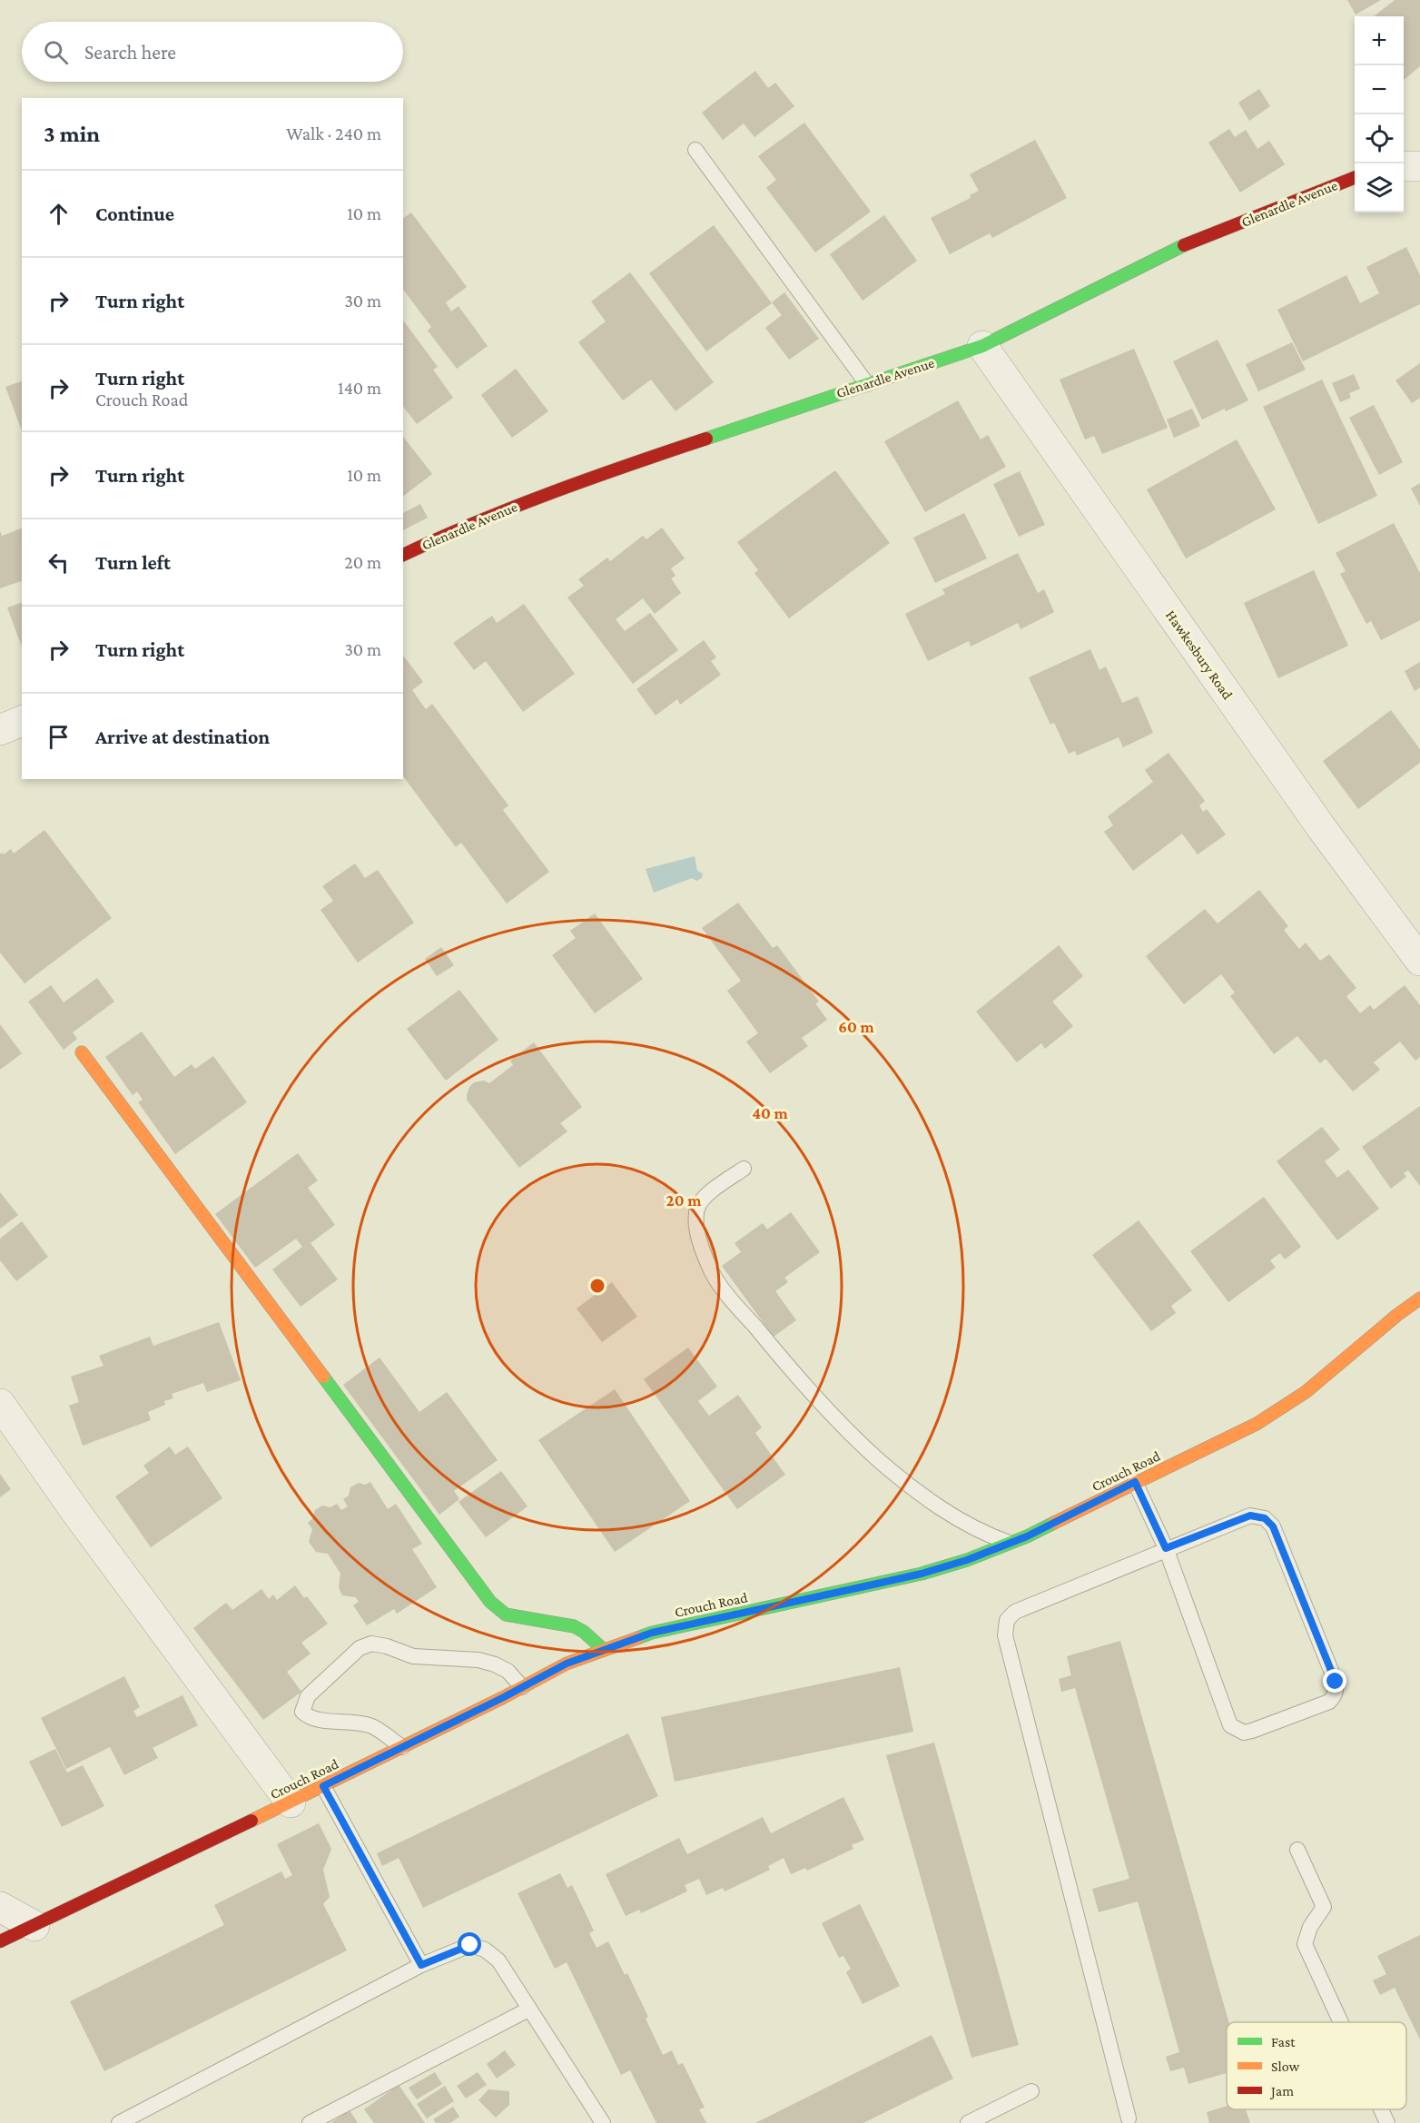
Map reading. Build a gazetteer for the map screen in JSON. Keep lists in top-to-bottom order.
{
  "streets": {
    "street": ["Glenardle Avenue", "Hawkesbury Road", "Crouch Road"]
  },
  "crossings": [
    ["Glenardle Avenue", "Hawkesbury Road"]
  ],
  "legend": ["Fast", "Slow", "Jam"],
  "page": {
    "map_buttons": ["+", "−"],
    "search": "Search here",
    "heading": ["3 min", "Walk · 240 m"],
    "list": [
      ["Continue", "10 m"],
      ["Turn right", "30 m"],
      ["Turn right", "Crouch Road", "140 m"],
      ["Turn right", "10 m"],
      ["Turn left", "20 m"],
      ["Turn right", "30 m"],
      "Arrive at destination"
    ]
  },
  "rings": ["60 m", "40 m", "20 m"]
}
